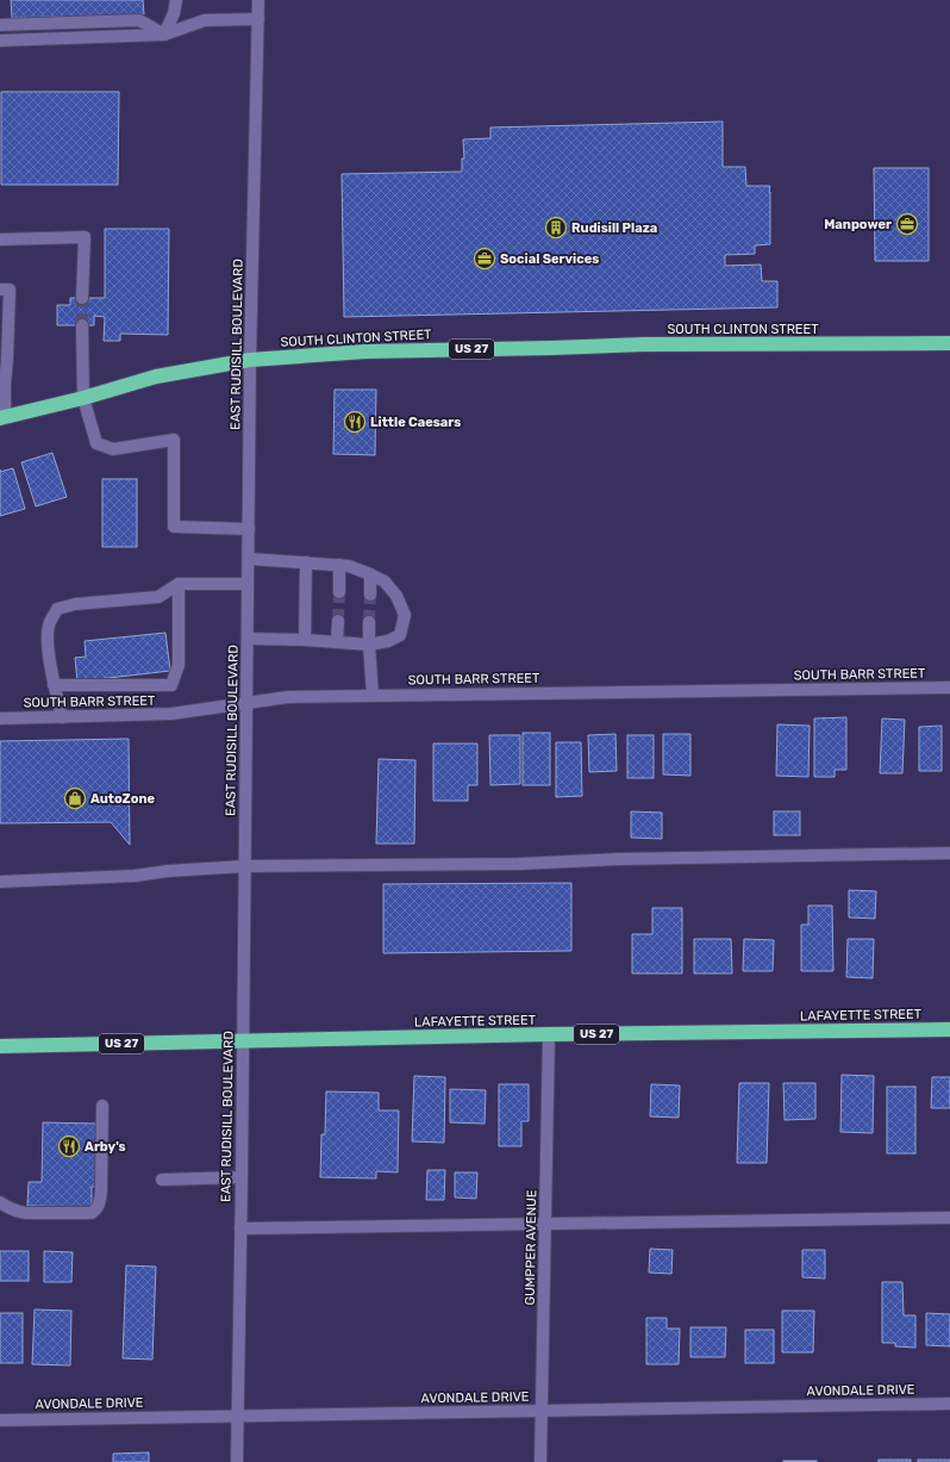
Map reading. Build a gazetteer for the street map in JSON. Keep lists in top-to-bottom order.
{
  "streets": {
    "highway": ["SOUTH CLINTON STREET", "US 27", "LAFAYETTE STREET"],
    "street": [
      "EAST RUDISILL BOULEVARD",
      "SOUTH BARR STREET",
      "GUMPPER AVENUE",
      "AVONDALE DRIVE"
    ]
  },
  "crossings": [
    ["SOUTH CLINTON STREET", "EAST RUDISILL BOULEVARD"],
    ["EAST RUDISILL BOULEVARD", "SOUTH BARR STREET"],
    ["EAST RUDISILL BOULEVARD", "LAFAYETTE STREET"],
    ["EAST RUDISILL BOULEVARD", "AVONDALE DRIVE"],
    ["LAFAYETTE STREET", "GUMPPER AVENUE"],
    ["GUMPPER AVENUE", "AVONDALE DRIVE"]
  ],
  "places": {
    "office": ["Manpower", "Social Services"],
    "building": ["Rudisill Plaza"],
    "restaurant": ["Little Caesars", "Arby's"],
    "shop": ["AutoZone"]
  }
}
